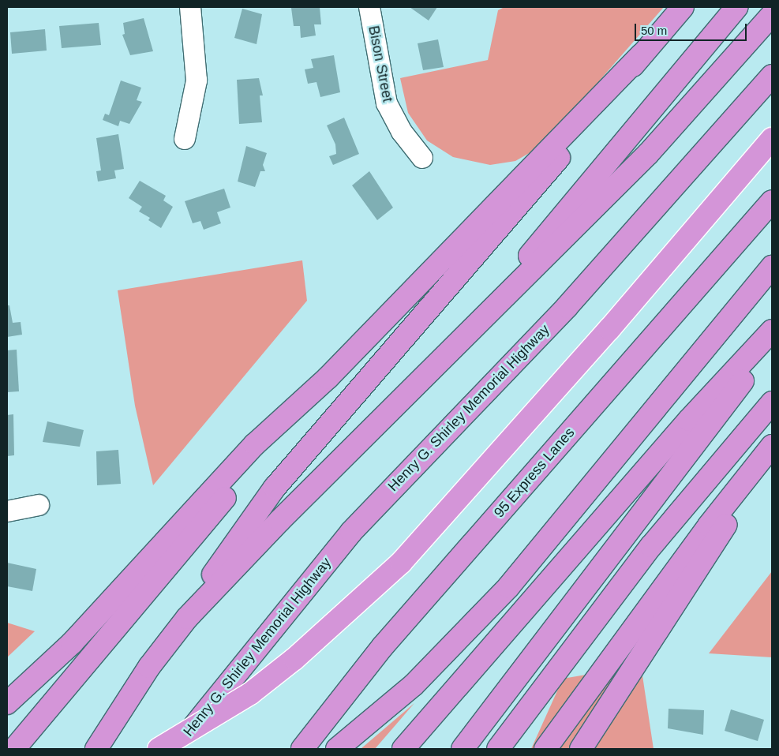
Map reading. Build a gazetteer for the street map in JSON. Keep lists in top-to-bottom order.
{
  "streets": {
    "highway": ["Henry G. Shirley Memorial Highway", "95 Express Lanes"],
    "street": ["Bison Street"]
  },
  "scale_bar": "50 m"
}
